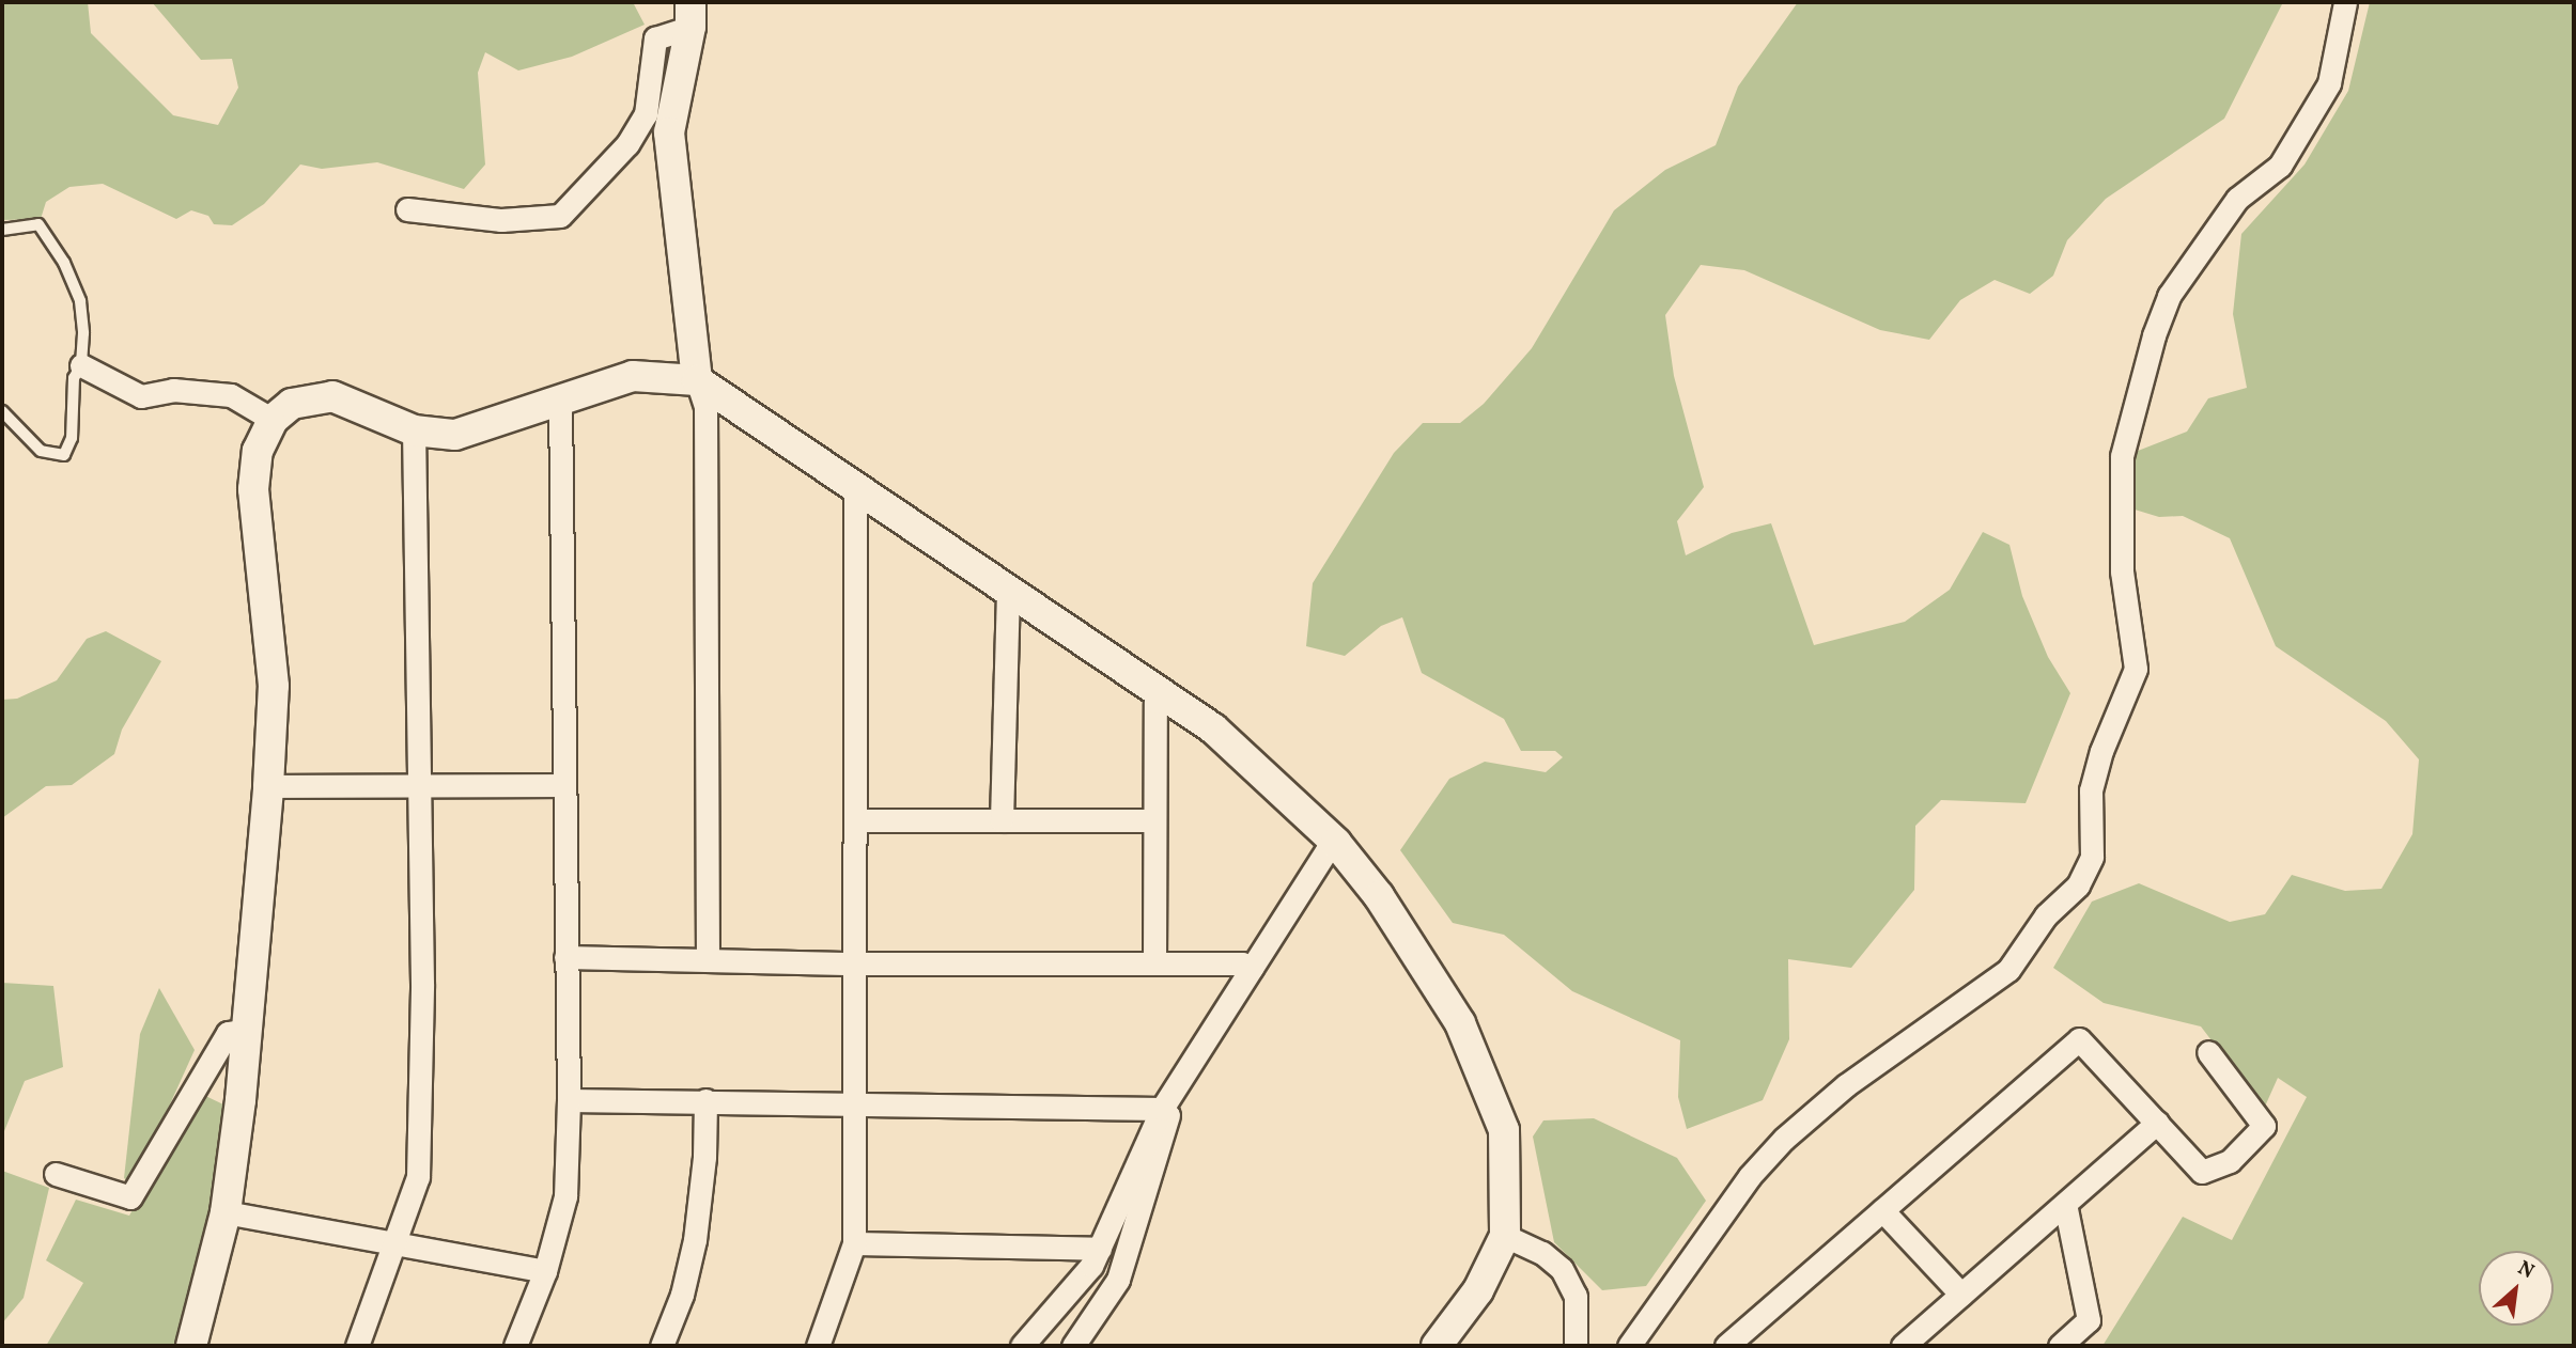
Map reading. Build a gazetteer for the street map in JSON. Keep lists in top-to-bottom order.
{
  "north": "top right"
}
